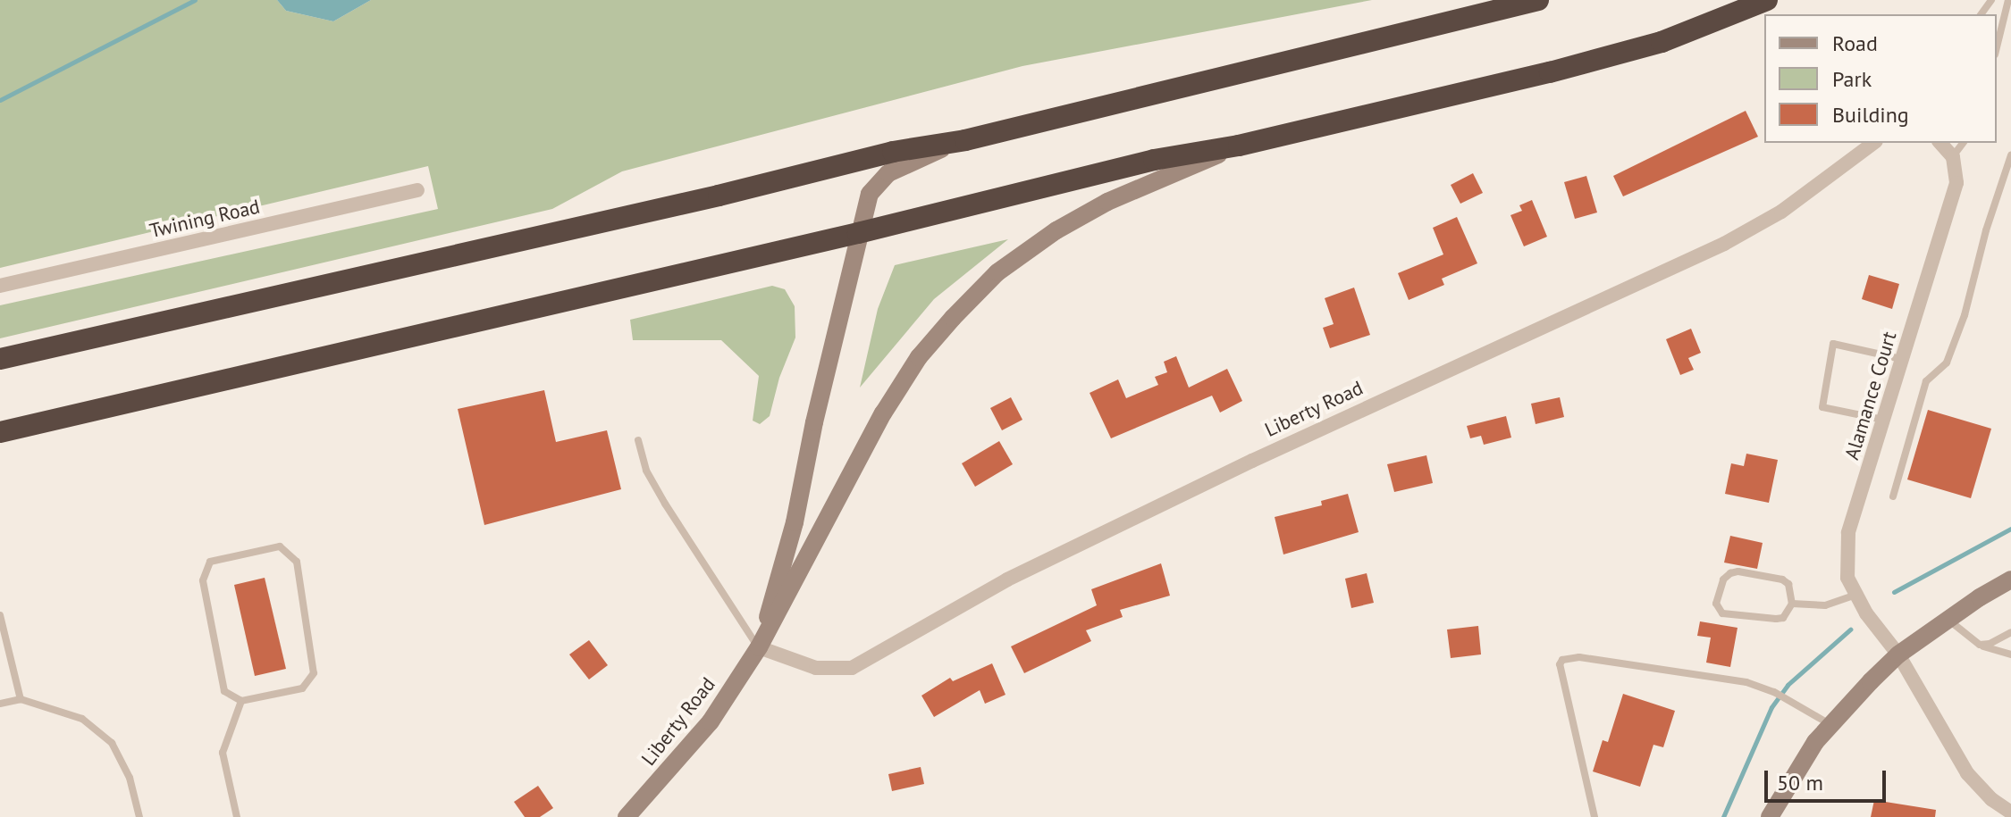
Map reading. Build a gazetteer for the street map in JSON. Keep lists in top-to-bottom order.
{
  "streets": {
    "street": ["Twining Road", "Alamance Court", "Liberty Road"]
  },
  "legend": ["Road", "Park", "Building"],
  "scale_bar": "50 m"
}
